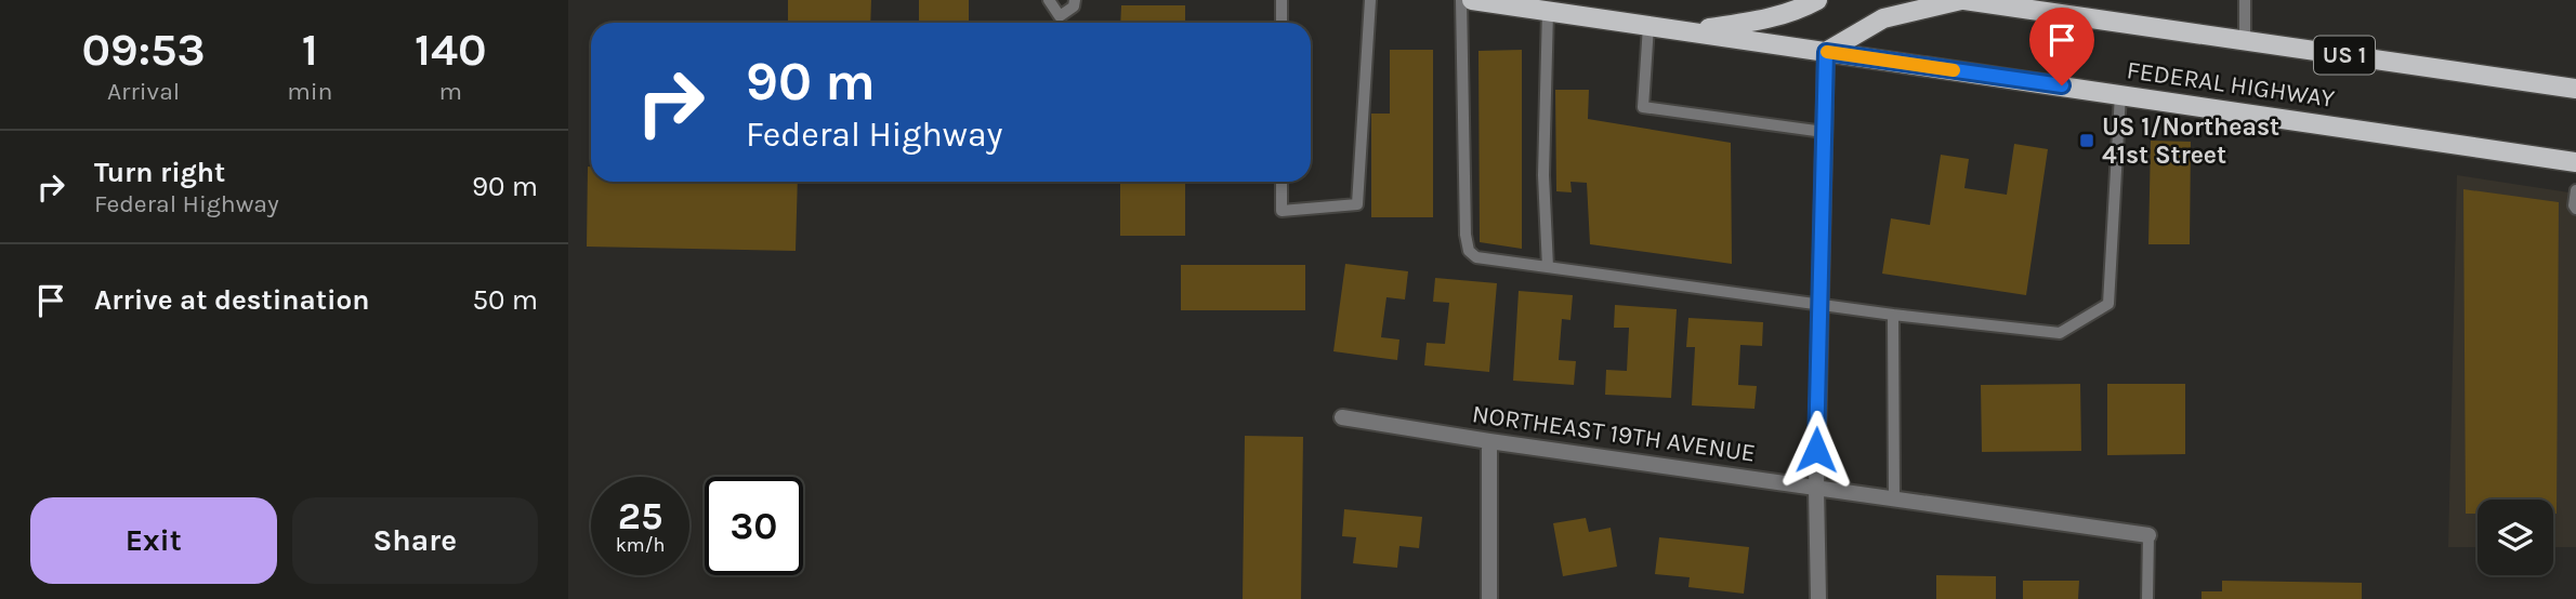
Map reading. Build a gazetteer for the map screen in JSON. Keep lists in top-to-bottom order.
{
  "streets": {
    "main road": ["US 1", "FEDERAL HIGHWAY"],
    "street": ["NORTHEAST 19TH AVENUE"]
  },
  "places": {
    "transit": ["US 1/Northeast 41st Street"]
  },
  "page": {
    "eta": [
      "09:53",
      "Arrival",
      "1",
      "min",
      "140",
      "m"
    ],
    "turn": ["90 m", "Federal Highway"],
    "list": [
      {
        "name": "Turn right",
        "note": "Federal Highway",
        "value": "90 m"
      },
      {
        "name": "Arrive at destination",
        "value": "50 m"
      }
    ],
    "speed": "25 km/h",
    "limit": "30",
    "buttons": ["Exit", "Share"]
  }
}
